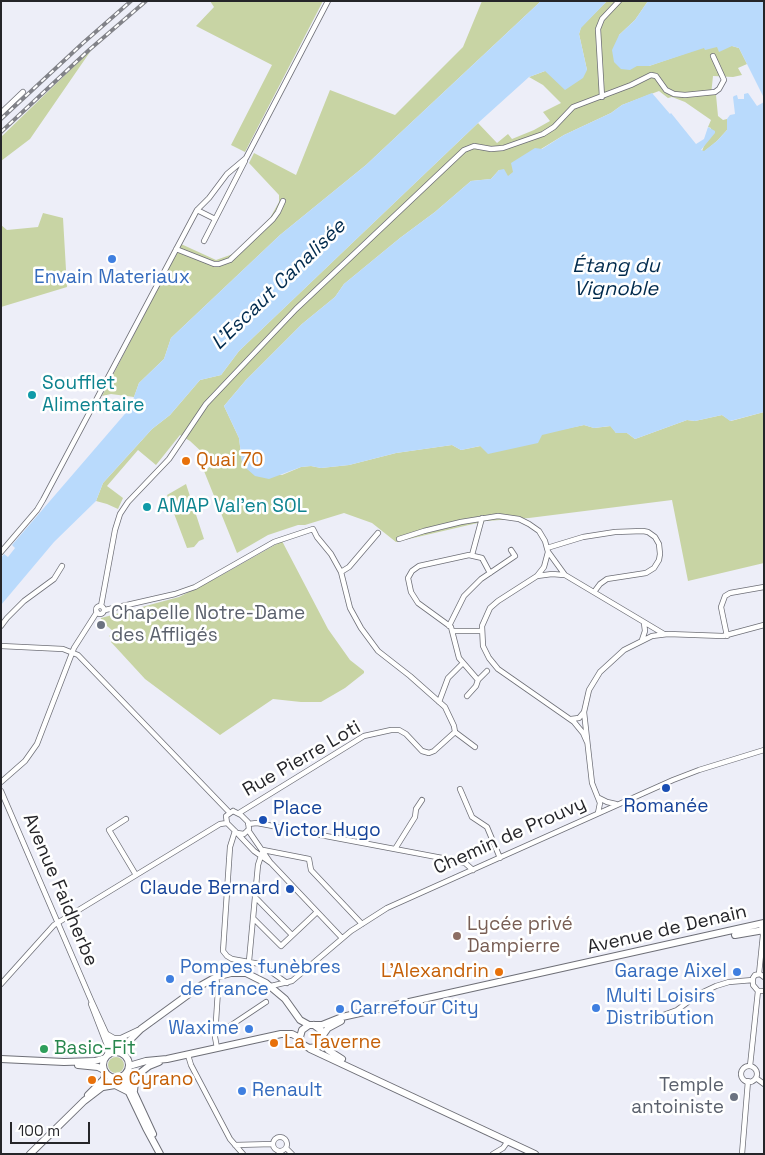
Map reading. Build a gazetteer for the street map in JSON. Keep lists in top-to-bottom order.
{
  "streets": {
    "main road": ["Avenue de Denain"],
    "street": ["Rue Pierre Loti", "Chemin de Prouvy", "Avenue Faidherbe"]
  },
  "water": ["Étang du Vignoble", "L'Escaut Canalisée"],
  "places": [
    "Envain Materiaux",
    "Soufflet Alimentaire",
    "Quai 70",
    "AMAP Val'en SOL",
    "Chapelle Notre-Dame des Affligés",
    "Romanée",
    "Place Victor Hugo",
    "Claude Bernard",
    "Lycée privé Dampierre",
    "L’Alexandrin",
    "Garage Aixel",
    "Pompes funèbres de france",
    "Multi Loisirs Distribution",
    "Carrefour City",
    "Waxime",
    "La Taverne",
    "Basic-Fit",
    "Le Cyrano",
    "Renault",
    "Temple antoiniste"
  ],
  "scale_bar": "100 m"
}
